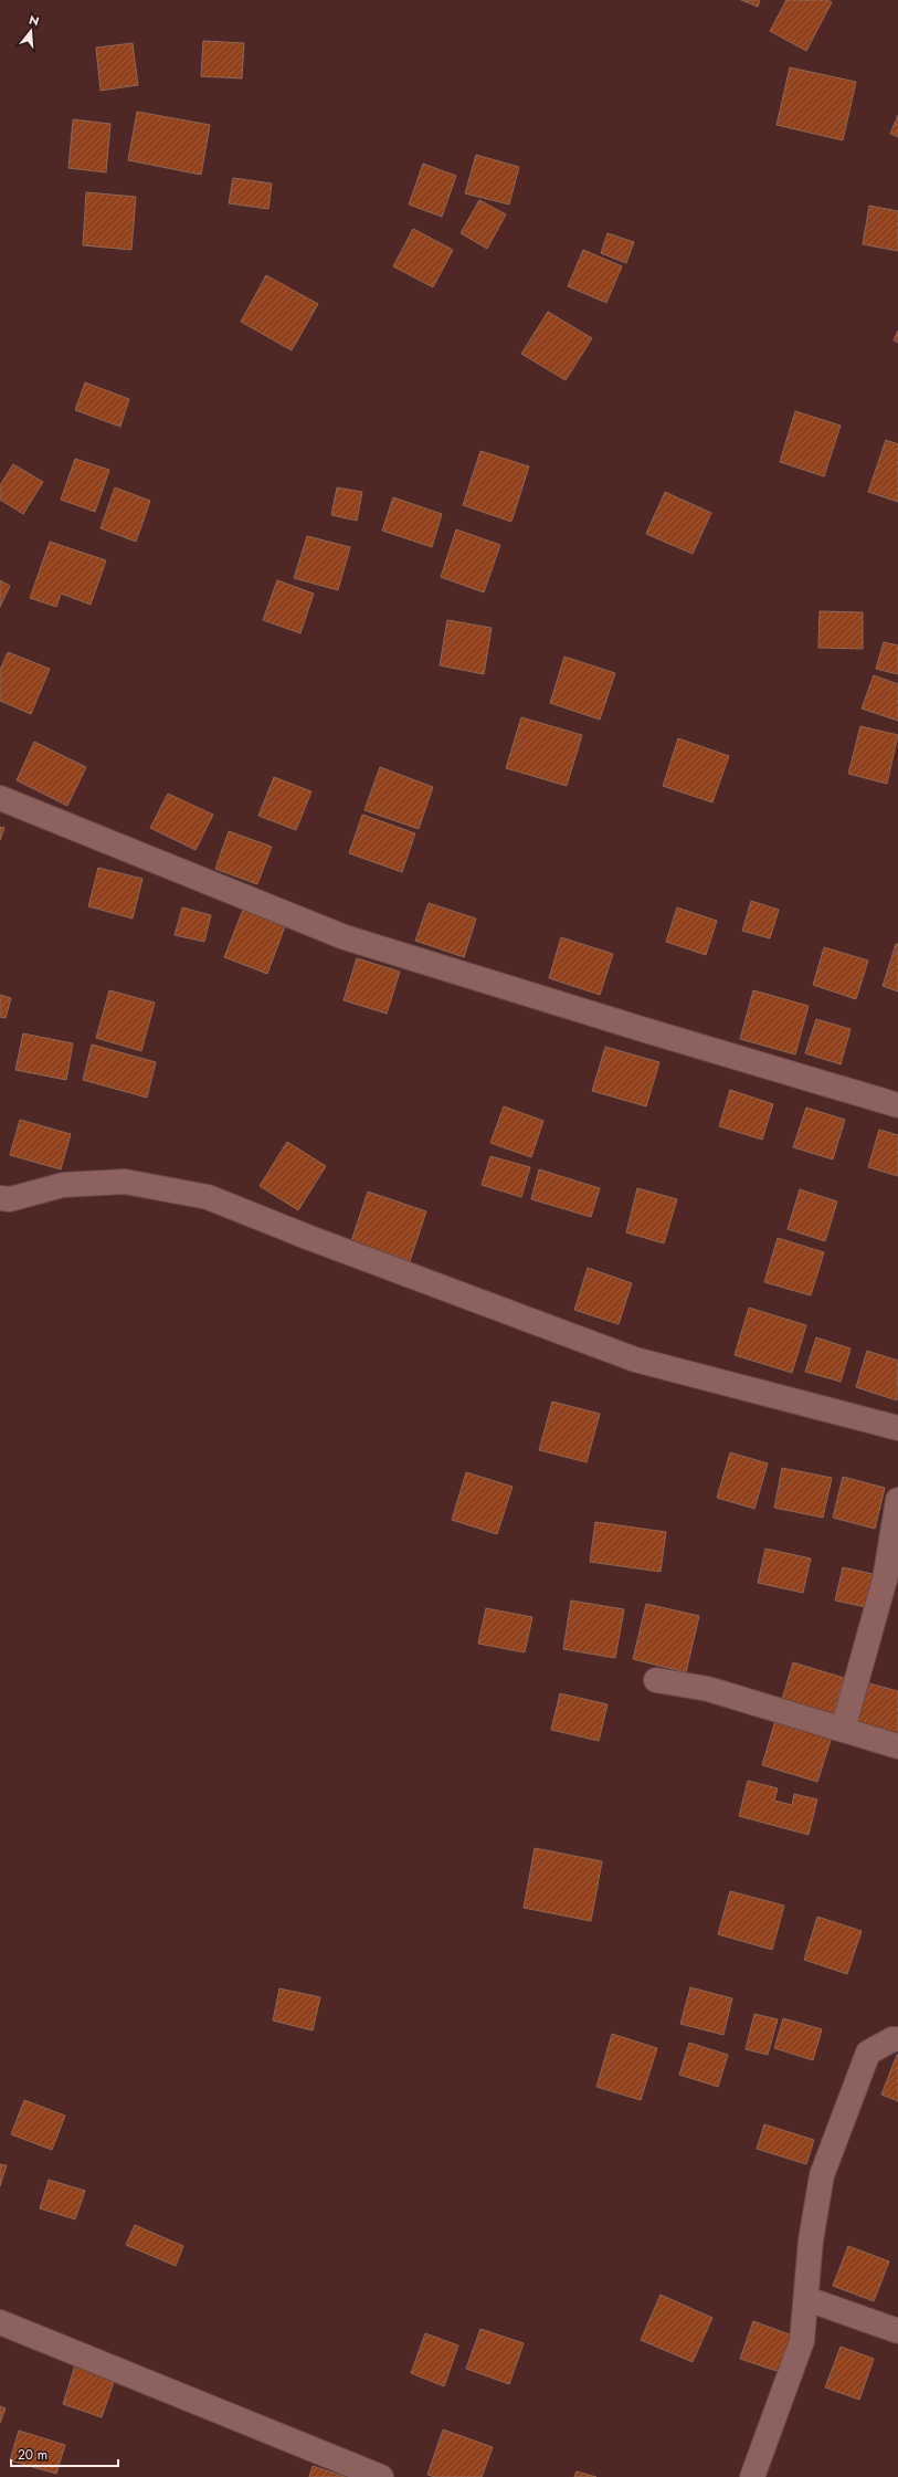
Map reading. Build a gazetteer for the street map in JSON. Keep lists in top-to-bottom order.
{
  "scale_bar": "20 m",
  "north": "top"
}
